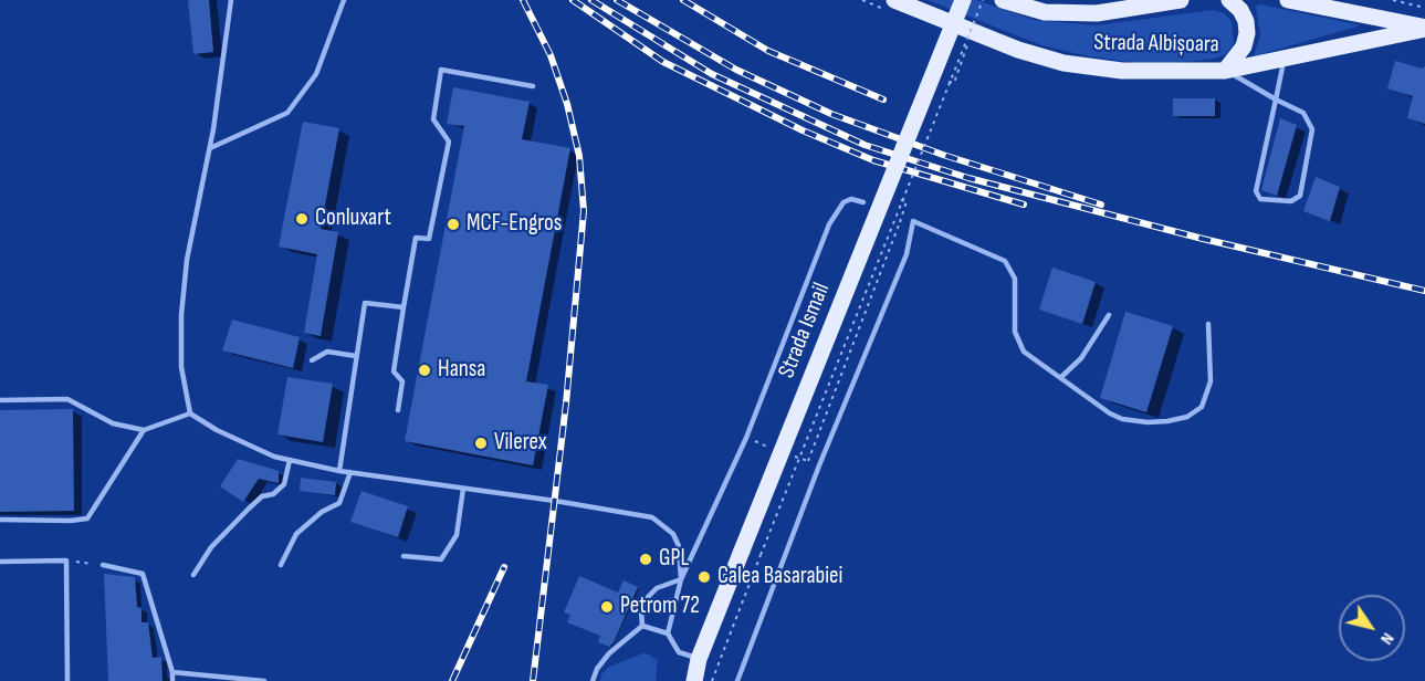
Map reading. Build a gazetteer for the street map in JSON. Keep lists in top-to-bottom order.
{
  "streets": {
    "main road": ["Strada Albișoara", "Strada Ismail"]
  },
  "places": [
    "Conluxart",
    "MCF-Engros",
    "Hansa",
    "Vilerex",
    "GPL",
    "Calea Basarabiei",
    "Petrom 72"
  ],
  "north": "bottom right"
}
